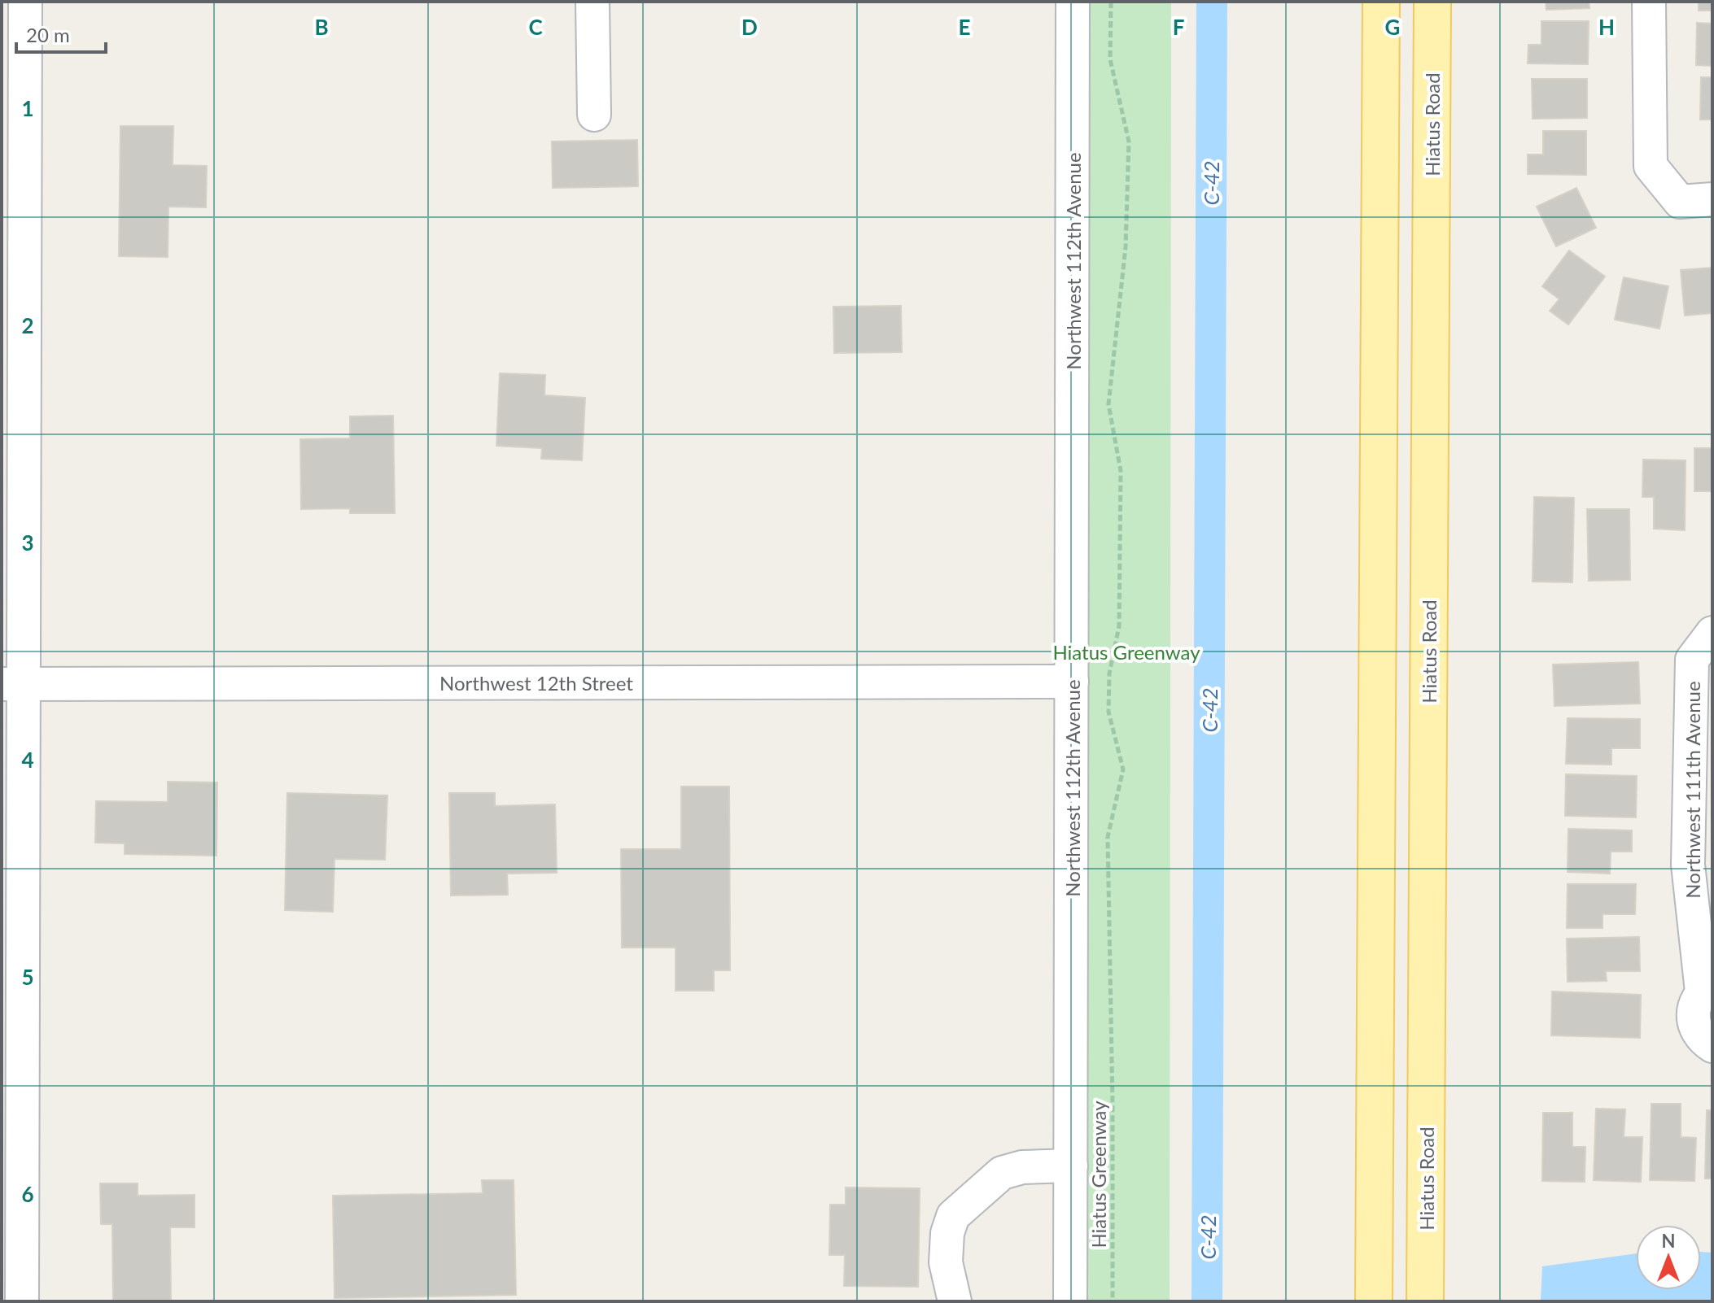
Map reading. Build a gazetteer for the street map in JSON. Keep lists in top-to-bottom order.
{
  "streets": {
    "main road": ["Hiatus Road"],
    "street": ["Northwest 112th Avenue", "Northwest 12th Street", "Northwest 111th Avenue"],
    "path": ["Hiatus Greenway"]
  },
  "crossings": [
    ["Northwest 112th Avenue", "Northwest 12th Street"]
  ],
  "water": ["C-42"],
  "parks": ["Hiatus Greenway"],
  "scale_bar": "20 m",
  "north": "top",
  "grid": {
    "columns": [
      "B",
      "C",
      "D",
      "E",
      "F",
      "G",
      "H"
    ],
    "rows": [
      "1",
      "2",
      "3",
      "4",
      "5",
      "6"
    ]
  }
}
